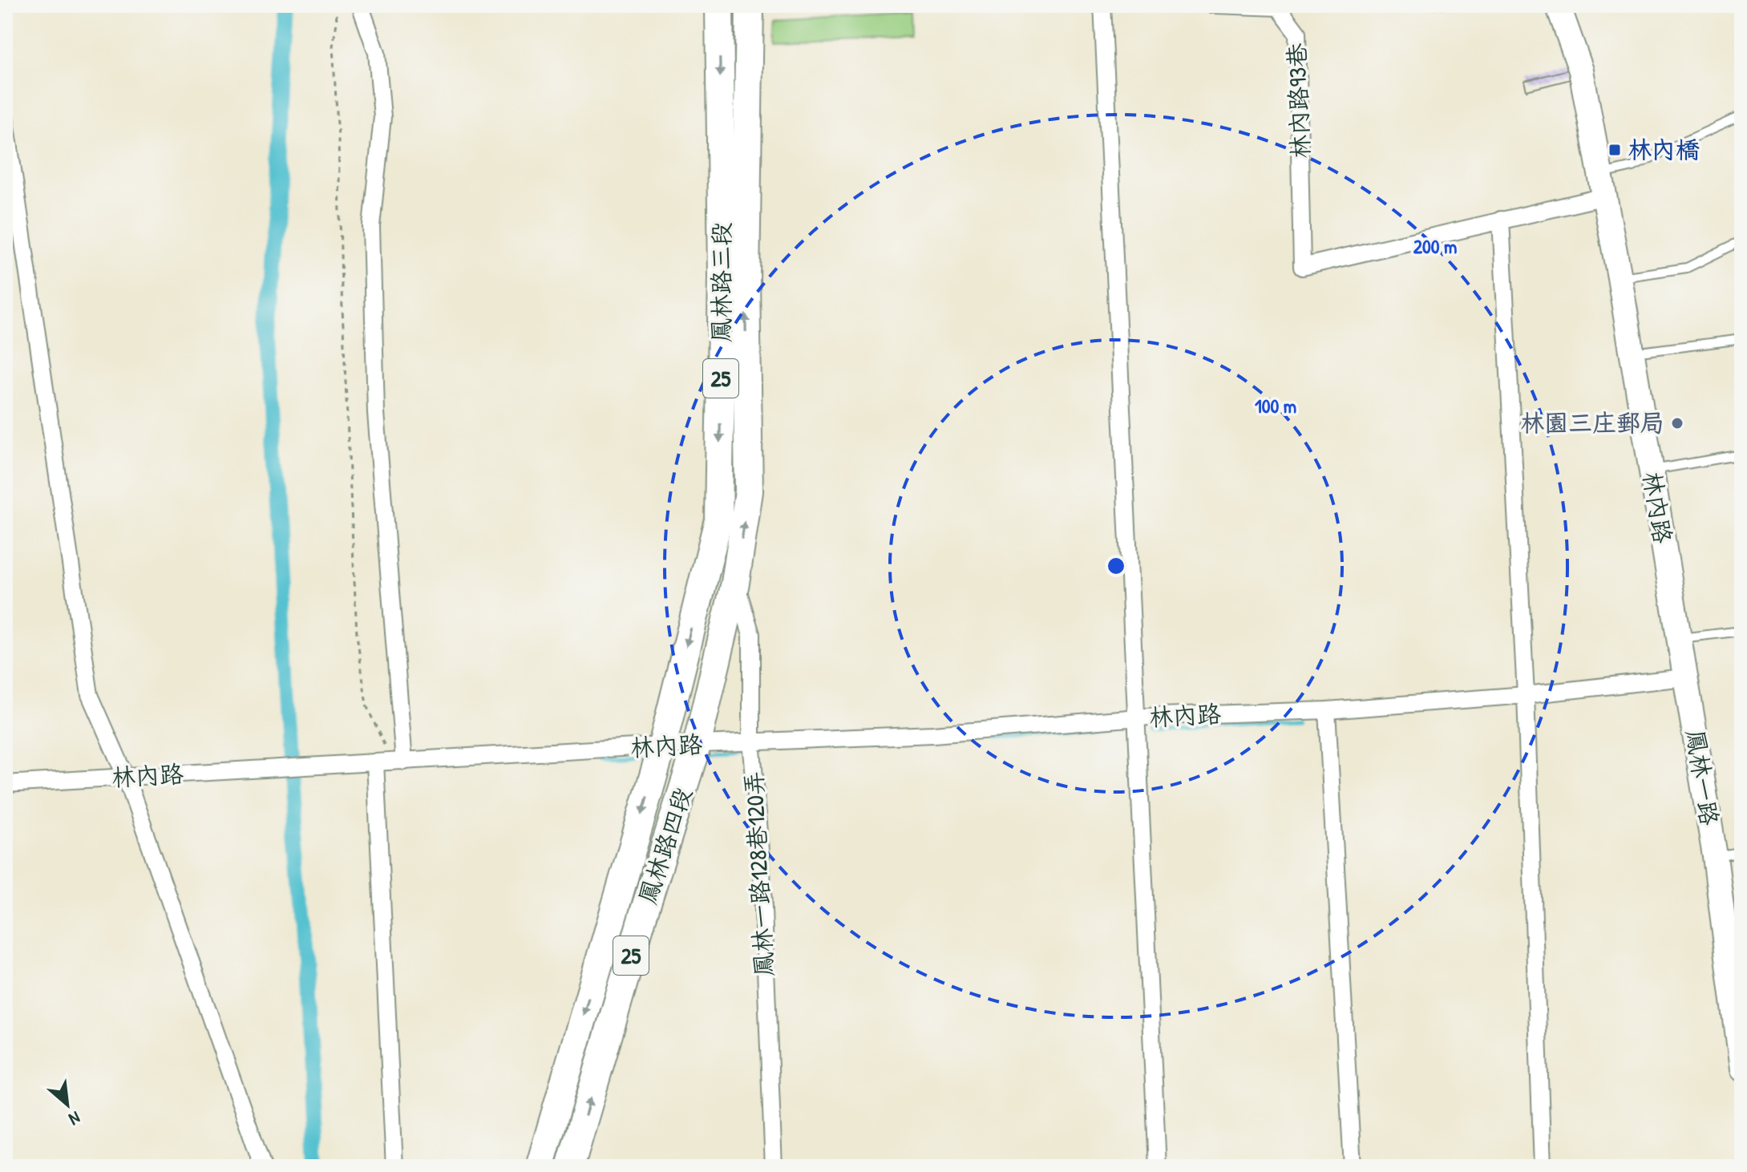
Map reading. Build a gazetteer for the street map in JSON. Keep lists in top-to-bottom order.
{
  "streets": {
    "main road": ["鳳林路三段", "25", "鳳林路四段"],
    "street": [
      "林內路93巷",
      "林內路",
      "鳳林一路",
      "鳳林一路128巷120弄"
    ]
  },
  "crossings": [
    ["鳳林路三段", "林內路"],
    ["鳳林路三段", "鳳林路四段"],
    ["鳳林路三段", "鳳林一路128巷120弄"],
    ["林內路", "鳳林一路"],
    ["林內路", "鳳林路四段"],
    ["林內路", "鳳林一路128巷120弄"]
  ],
  "places": {
    "transit": ["林內橋"],
    "other": ["林園三庄郵局"]
  },
  "north": "bottom right",
  "rings": ["200 m", "100 m"]
}
